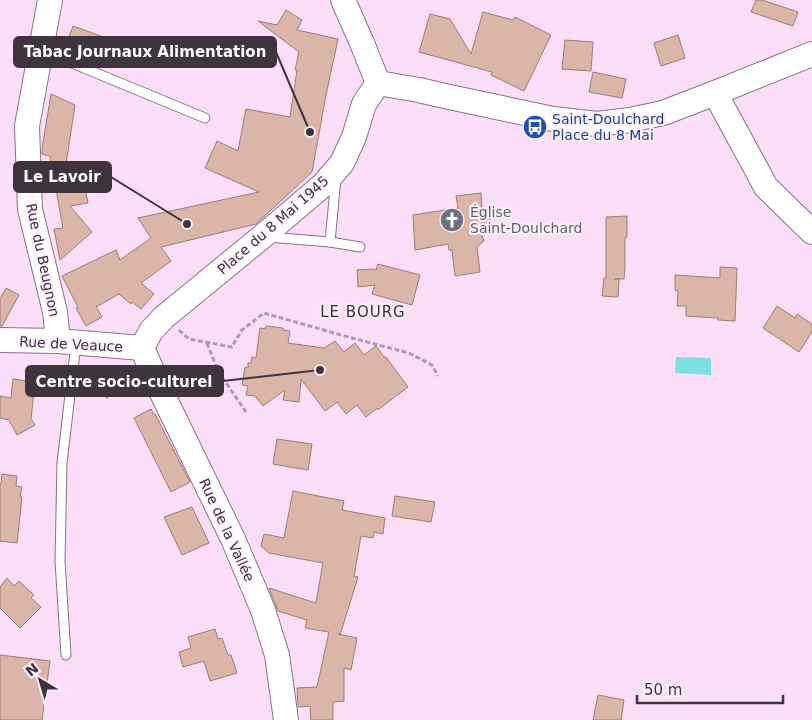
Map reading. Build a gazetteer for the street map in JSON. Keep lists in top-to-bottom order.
{
  "streets": {
    "street": [
      "Place du 8 Mai 1945",
      "Rue du Beugnon",
      "Rue de Veauce",
      "Rue de la Vallée"
    ]
  },
  "crossings": [
    ["Place du 8 Mai 1945", "Rue de Veauce"],
    ["Place du 8 Mai 1945", "Rue de la Vallée"],
    ["Rue du Beugnon", "Rue de Veauce"],
    ["Rue de Veauce", "Rue de la Vallée"]
  ],
  "districts": ["LE BOURG"],
  "places": {
    "bus stop": ["Saint-Doulchard Place du 8 Mai"],
    "other": ["Tabac Journaux Alimentation", "Le Lavoir", "Centre socio-culturel"],
    "church": ["Église Saint-Doulchard"]
  },
  "scale_bar": "50 m",
  "north": "top left"
}
